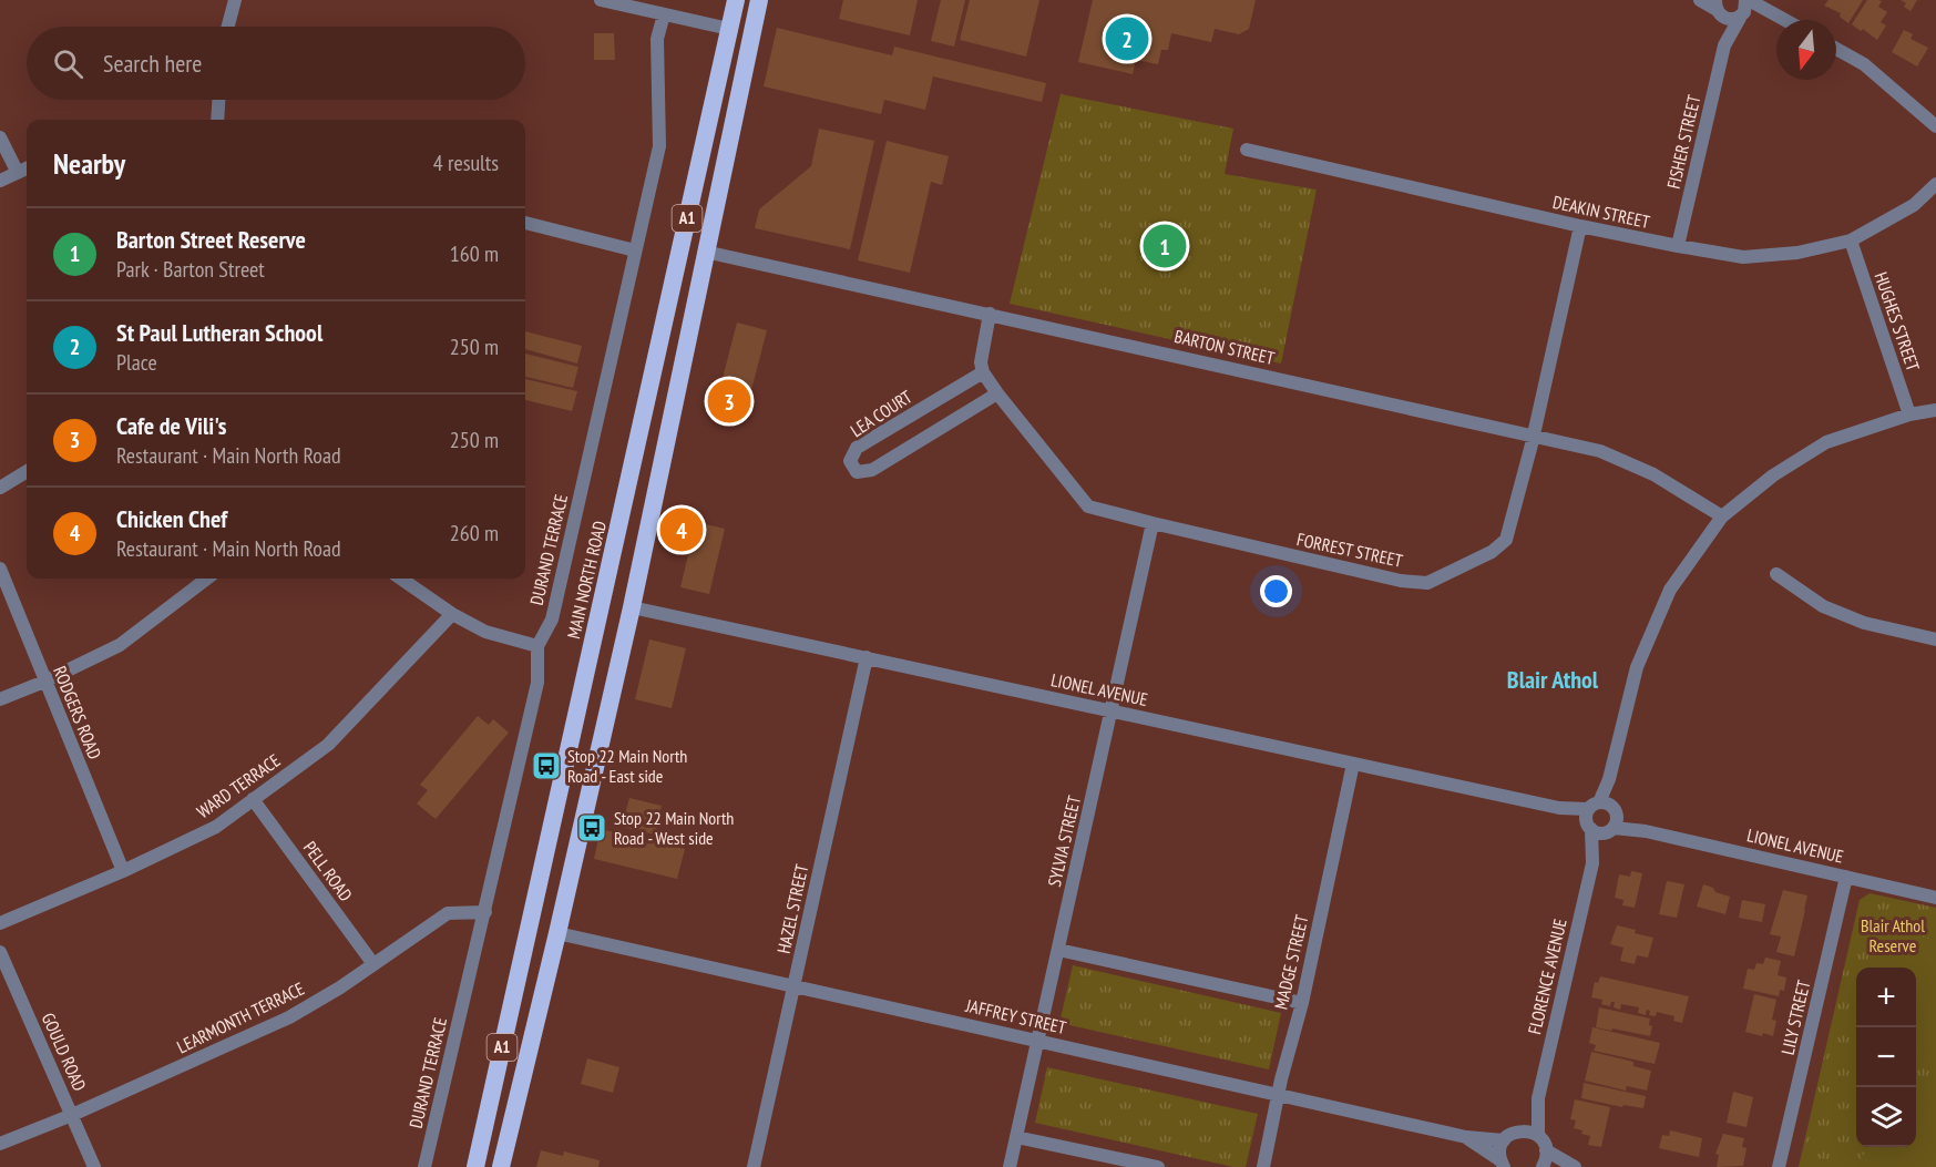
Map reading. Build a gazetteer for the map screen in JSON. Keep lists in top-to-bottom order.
{
  "streets": {
    "highway": ["A1", "MAIN NORTH ROAD"],
    "street": [
      "FISHER STREET",
      "DEAKIN STREET",
      "HUGHES STREET",
      "BARTON STREET",
      "LEA COURT",
      "DURAND TERRACE",
      "FORREST STREET",
      "LIONEL AVENUE",
      "RODGERS ROAD",
      "WARD TERRACE",
      "SYLVIA STREET",
      "PELL ROAD",
      "HAZEL STREET",
      "MADGE STREET",
      "FLORENCE AVENUE",
      "JAFFREY STREET",
      "LEARMONTH TERRACE",
      "LILY STREET",
      "GOULD ROAD"
    ]
  },
  "crossings": [
    ["FISHER STREET", "DEAKIN STREET"],
    ["DEAKIN STREET", "HUGHES STREET"],
    ["DEAKIN STREET", "FORREST STREET"],
    ["A1", "BARTON STREET"],
    ["A1", "LIONEL AVENUE"],
    ["A1", "JAFFREY STREET"],
    ["HUGHES STREET", "FLORENCE AVENUE"],
    ["BARTON STREET", "FORREST STREET"],
    ["BARTON STREET", "FLORENCE AVENUE"],
    ["LEA COURT", "FORREST STREET"],
    ["DURAND TERRACE", "LEARMONTH TERRACE"],
    ["FORREST STREET", "SYLVIA STREET"],
    ["LIONEL AVENUE", "SYLVIA STREET"],
    ["LIONEL AVENUE", "HAZEL STREET"],
    ["LIONEL AVENUE", "MADGE STREET"],
    ["LIONEL AVENUE", "FLORENCE AVENUE"],
    ["LIONEL AVENUE", "LILY STREET"],
    ["RODGERS ROAD", "WARD TERRACE"],
    ["WARD TERRACE", "PELL ROAD"],
    ["SYLVIA STREET", "JAFFREY STREET"],
    ["PELL ROAD", "LEARMONTH TERRACE"],
    ["HAZEL STREET", "JAFFREY STREET"],
    ["MADGE STREET", "JAFFREY STREET"],
    ["LEARMONTH TERRACE", "GOULD ROAD"]
  ],
  "districts": ["Blair Athol"],
  "parks": ["Blair Athol Reserve"],
  "places": {
    "bus stop": ["Stop 22 Main North Road - East side", "Stop 22 Main North Road - West side"]
  },
  "north": "bottom",
  "page": {
    "pins": [
      "2",
      "1",
      "3",
      "4"
    ],
    "search": "Search here",
    "heading": ["Nearby", "4 results"],
    "list": [
      {
        "mark": "1",
        "name": "Barton Street Reserve",
        "note": "Park · Barton Street",
        "value": "160 m"
      },
      {
        "mark": "2",
        "name": "St Paul Lutheran School",
        "note": "Place",
        "value": "250 m"
      },
      {
        "mark": "3",
        "name": "Cafe de Vili's",
        "note": "Restaurant · Main North Road",
        "value": "250 m"
      },
      {
        "mark": "4",
        "name": "Chicken Chef",
        "note": "Restaurant · Main North Road",
        "value": "260 m"
      }
    ],
    "map_buttons": ["+", "−"]
  }
}
